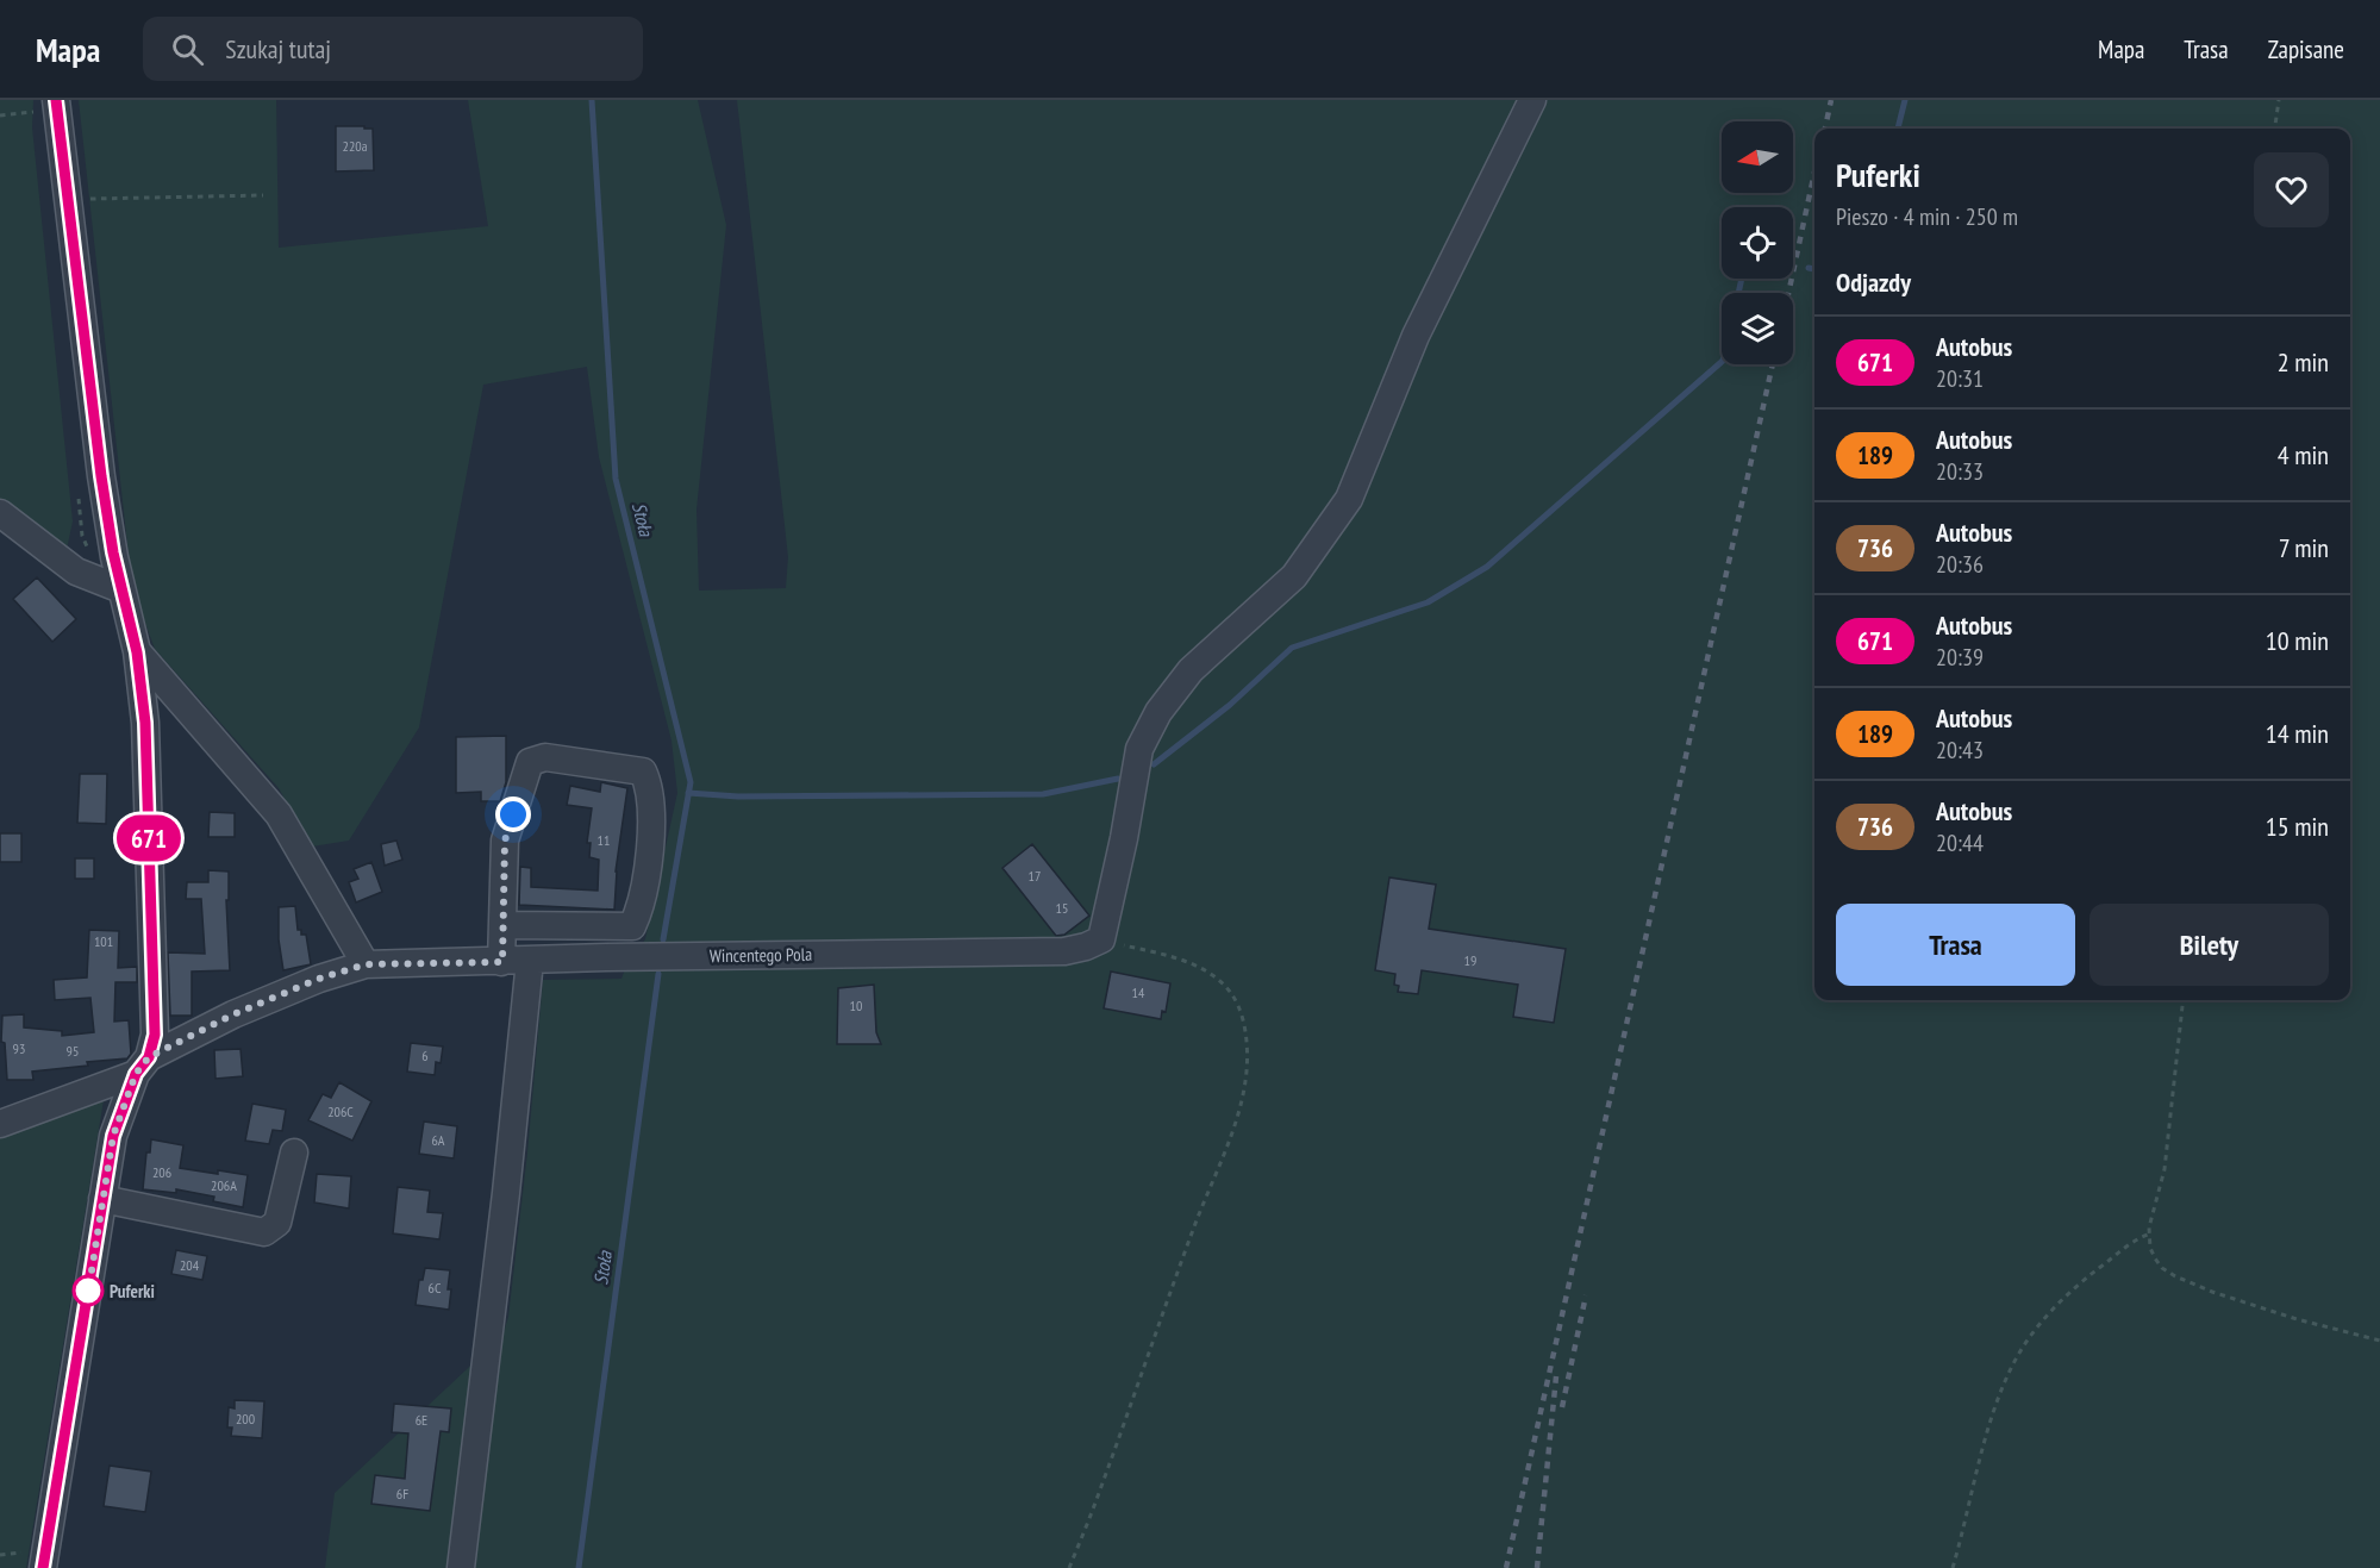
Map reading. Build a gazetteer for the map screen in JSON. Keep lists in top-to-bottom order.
{
  "streets": {
    "street": ["Wincentego Pola"]
  },
  "water": ["Stoła"],
  "places": ["Puferki"],
  "lines": ["bus line 671"],
  "house_numbers": [
    "220a",
    "11",
    "17",
    "15",
    "101",
    "19",
    "14",
    "10",
    "93",
    "95",
    "6",
    "206C",
    "6A",
    "206",
    "206A",
    "204",
    "6C",
    "200",
    "6E",
    "6F"
  ],
  "north": "left",
  "page": {
    "header": "Mapa",
    "search": "Szukaj tutaj",
    "nav": ["Mapa", "Trasa", "Zapisane"],
    "on_map": "671",
    "heading": [
      ["Puferki", "Pieszo · 4 min · 250 m"],
      "Odjazdy"
    ],
    "list": [
      {
        "mark": "671",
        "name": "Autobus",
        "note": "20:31",
        "value": "2 min"
      },
      {
        "mark": "189",
        "name": "Autobus",
        "note": "20:33",
        "value": "4 min"
      },
      {
        "mark": "736",
        "name": "Autobus",
        "note": "20:36",
        "value": "7 min"
      },
      {
        "mark": "671",
        "name": "Autobus",
        "note": "20:39",
        "value": "10 min"
      },
      {
        "mark": "189",
        "name": "Autobus",
        "note": "20:43",
        "value": "14 min"
      },
      {
        "mark": "736",
        "name": "Autobus",
        "note": "20:44",
        "value": "15 min"
      }
    ],
    "buttons": ["Trasa", "Bilety"]
  }
}
